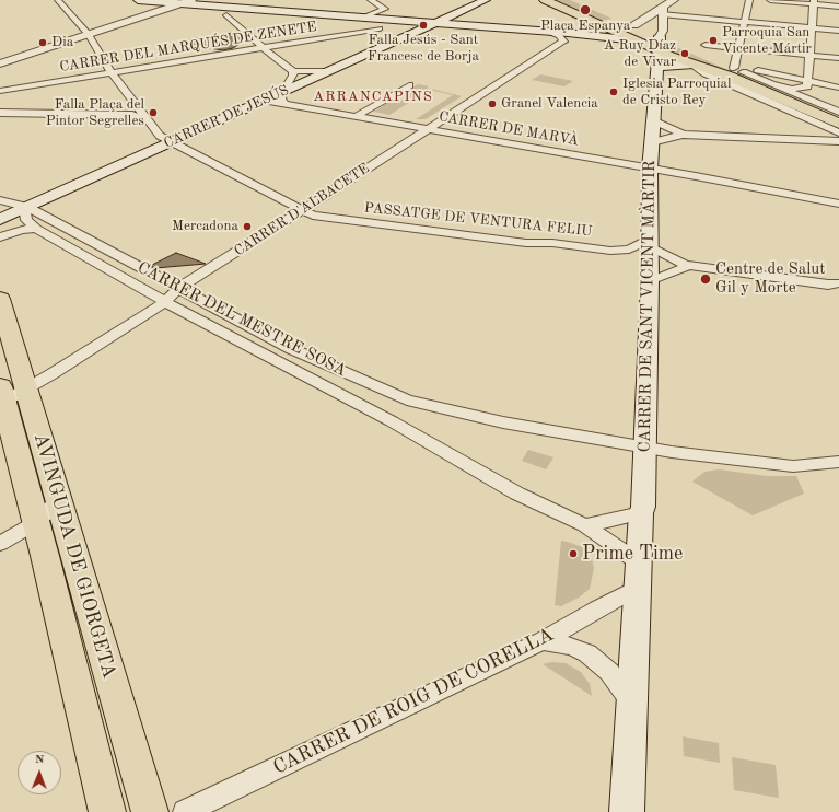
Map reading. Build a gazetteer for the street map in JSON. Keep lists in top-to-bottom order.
{
  "streets": {
    "main road": ["CARRER DE JESÚS", "CARRER DE SANT VICENT MÀRTIR", "AVINGUDA DE GIORGETA"],
    "street": [
      "CARRER DEL MARQUÉS DE ZENETE",
      "CARRER DE MARVÀ",
      "CARRER D'ALBACETE",
      "PASSATGE DE VENTURA FELIU",
      "CARRER DEL MESTRE SOSA",
      "CARRER DE ROIG DE CORELLA"
    ]
  },
  "crossings": [
    ["CARRER DEL MARQUÉS DE ZENETE", "CARRER DE JESÚS"],
    ["CARRER DEL MARQUÉS DE ZENETE", "PASSATGE DE VENTURA FELIU"],
    ["CARRER DE JESÚS", "CARRER DE MARVÀ"],
    ["CARRER DE JESÚS", "PASSATGE DE VENTURA FELIU"],
    ["CARRER DE JESÚS", "CARRER DEL MESTRE SOSA"],
    ["CARRER DE MARVÀ", "CARRER D'ALBACETE"],
    ["CARRER DE MARVÀ", "CARRER DE SANT VICENT MÀRTIR"],
    ["CARRER D'ALBACETE", "PASSATGE DE VENTURA FELIU"],
    ["CARRER D'ALBACETE", "CARRER DEL MESTRE SOSA"],
    ["CARRER D'ALBACETE", "AVINGUDA DE GIORGETA"],
    ["PASSATGE DE VENTURA FELIU", "CARRER DE SANT VICENT MÀRTIR"],
    ["CARRER DE SANT VICENT MÀRTIR", "CARRER DEL MESTRE SOSA"],
    ["CARRER DE SANT VICENT MÀRTIR", "CARRER DE ROIG DE CORELLA"],
    ["CARRER DEL MESTRE SOSA", "CARRER DE ROIG DE CORELLA"]
  ],
  "districts": ["ARRANCAPINS"],
  "places": [
    "Plaça Espanya",
    "Falla Jesús - Sant Francesc de Borja",
    "Parroquia San Vicente Mártir",
    "Dia",
    "A Ruy Díaz de Vivar",
    "Iglesia Parroquial de Cristo Rey",
    "Granel Valencia",
    "Falla Plaça del Pintor Segrelles",
    "Mercadona",
    "Centre de Salut Gil y Morte",
    "Prime Time"
  ],
  "north": "top"
}
